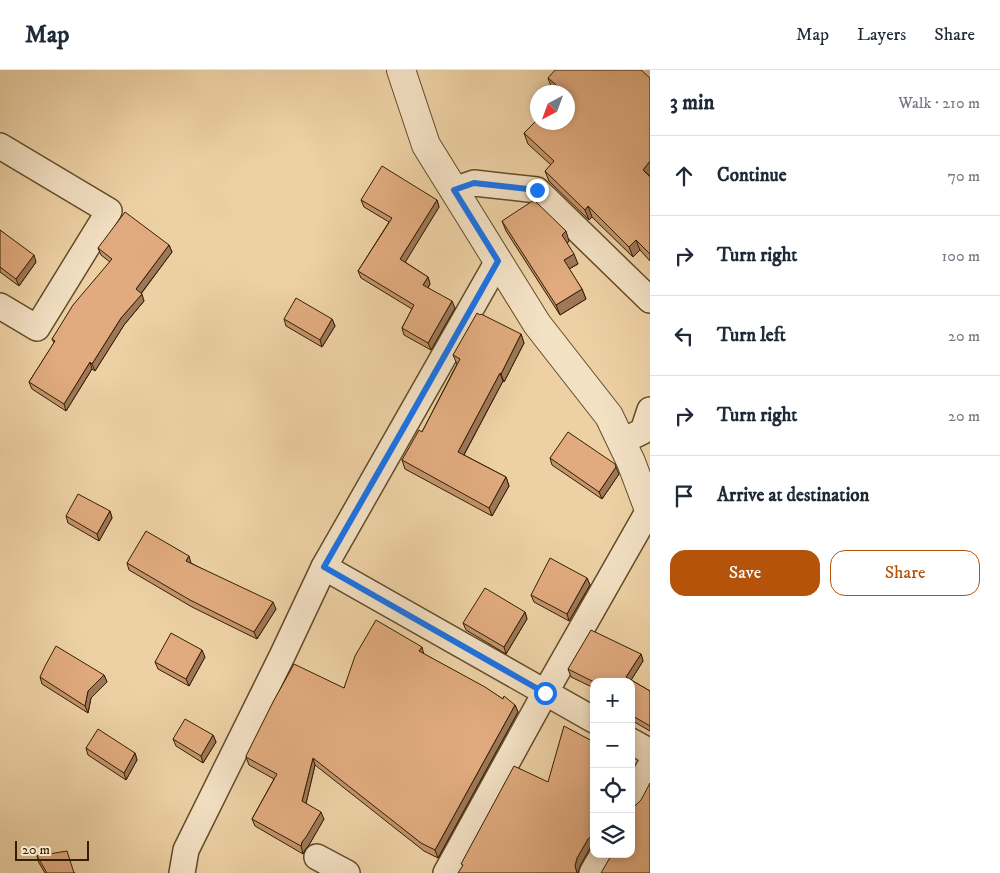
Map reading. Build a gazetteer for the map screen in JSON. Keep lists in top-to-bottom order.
{
  "scale_bar": "20 m",
  "north": "bottom left",
  "page": {
    "header": "Map",
    "nav": ["Map", "Layers", "Share"],
    "heading": ["3 min", "Walk · 210 m"],
    "list": [
      ["Continue", "70 m"],
      ["Turn right", "100 m"],
      ["Turn left", "20 m"],
      ["Turn right", "20 m"],
      "Arrive at destination"
    ],
    "buttons": ["Save", "Share"],
    "map_buttons": ["+", "−"],
    "scale": "20 m"
  }
}
